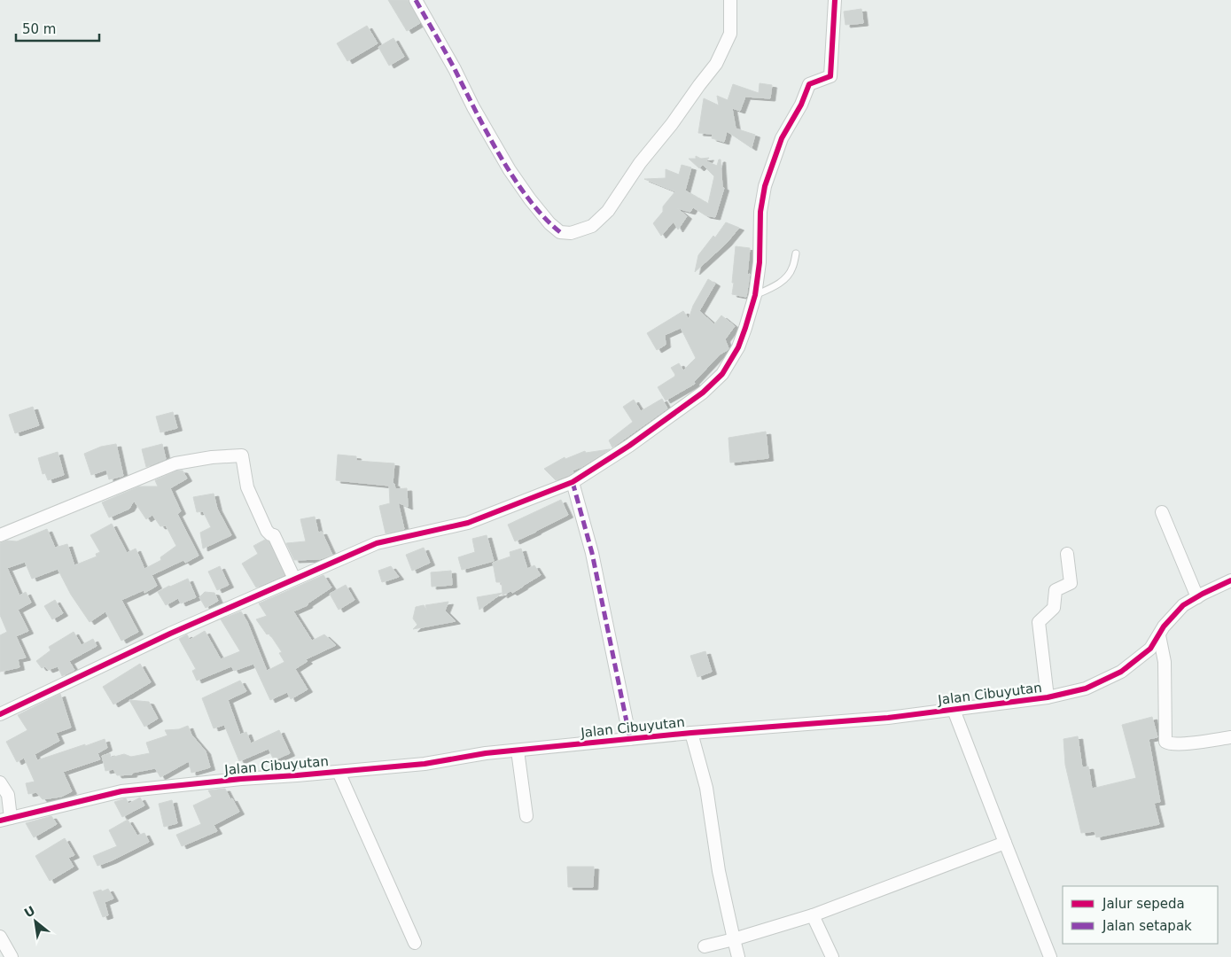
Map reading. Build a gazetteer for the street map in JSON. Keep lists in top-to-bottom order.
{
  "streets": {
    "street": ["Jalan Cibuyutan"]
  },
  "legend": ["Jalur sepeda", "Jalan setapak"],
  "scale_bar": "50 m",
  "north": "top left"
}
